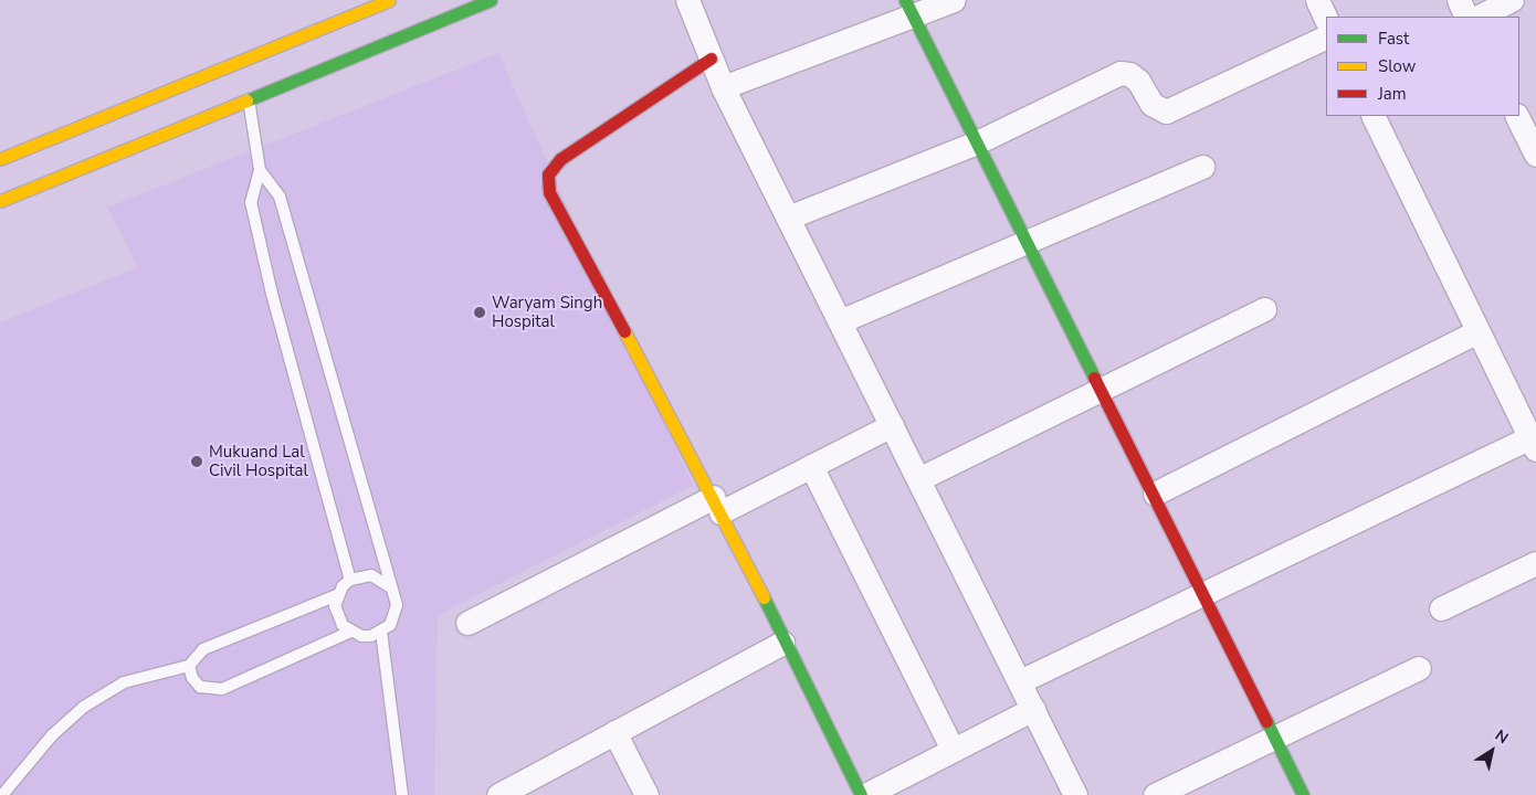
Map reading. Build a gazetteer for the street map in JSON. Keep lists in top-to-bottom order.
{
  "places": ["Waryam Singh Hospital", "Mukuand Lal Civil Hospital"],
  "legend": ["Fast", "Slow", "Jam"],
  "north": "top right"
}
